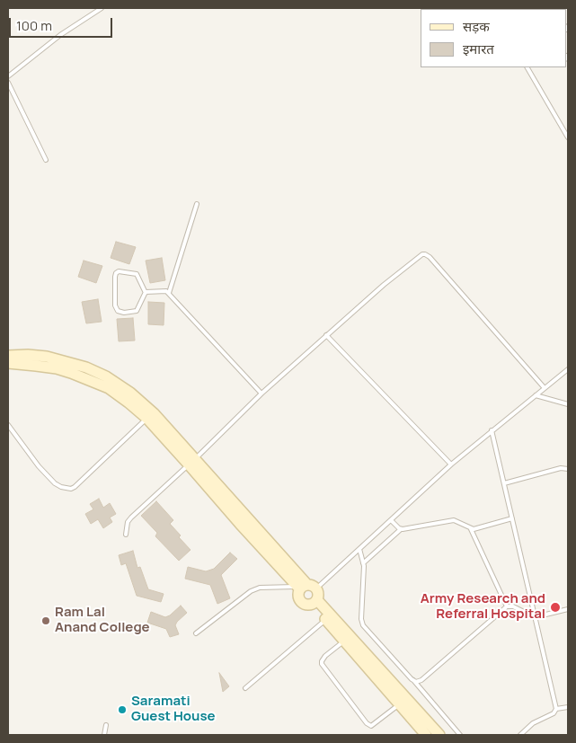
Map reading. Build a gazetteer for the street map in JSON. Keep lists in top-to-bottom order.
{
  "places": ["Army Research and Referral Hospital", "Ram Lal Anand College", "Saramati Guest House"],
  "legend": ["सड़क", "इमारत"],
  "scale_bar": "100 m"
}
